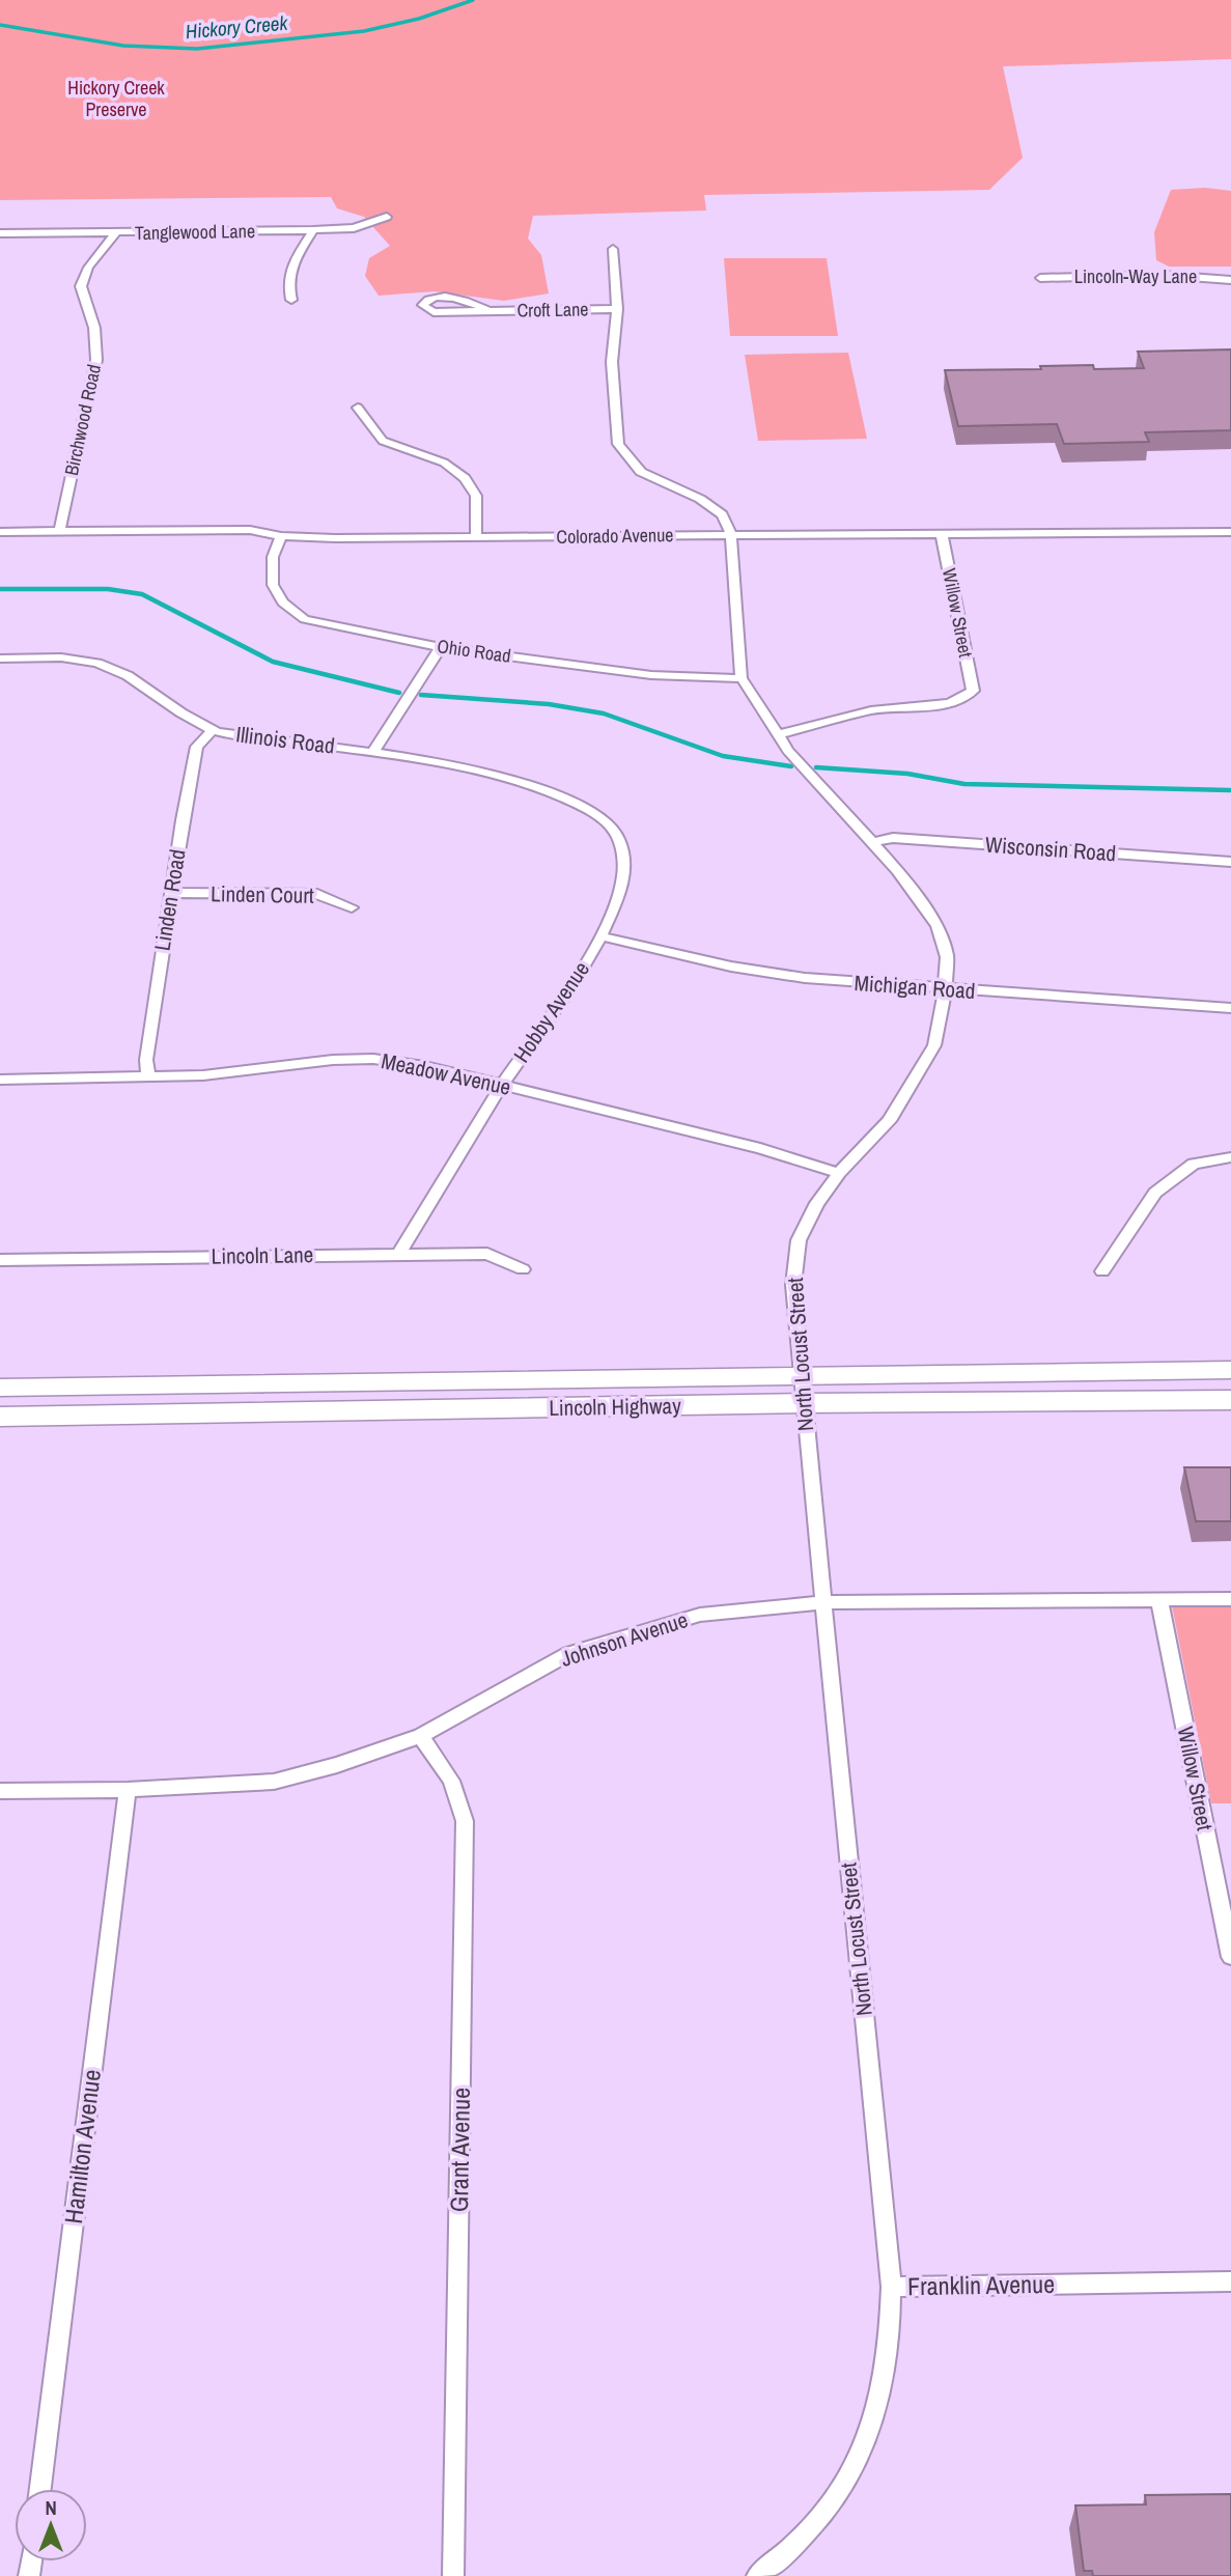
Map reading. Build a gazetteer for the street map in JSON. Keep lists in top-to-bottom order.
{
  "streets": {
    "main road": ["Lincoln Highway"],
    "street": [
      "Tanglewood Lane",
      "Lincoln-Way Lane",
      "Croft Lane",
      "Birchwood Road",
      "Colorado Avenue",
      "Willow Street",
      "Ohio Road",
      "Illinois Road",
      "Wisconsin Road",
      "Linden Court",
      "Linden Road",
      "Michigan Road",
      "Hobby Avenue",
      "Meadow Avenue",
      "Lincoln Lane",
      "North Locust Street",
      "Johnson Avenue",
      "Hamilton Avenue",
      "Grant Avenue",
      "Franklin Avenue"
    ]
  },
  "crossings": [
    ["Tanglewood Lane", "Birchwood Road"],
    ["Birchwood Road", "Colorado Avenue"],
    ["Colorado Avenue", "Willow Street"],
    ["Colorado Avenue", "Ohio Road"],
    ["Colorado Avenue", "North Locust Street"],
    ["Willow Street", "North Locust Street"],
    ["Willow Street", "Johnson Avenue"],
    ["Ohio Road", "North Locust Street"],
    ["Illinois Road", "Linden Road"],
    ["Illinois Road", "Hobby Avenue"],
    ["Wisconsin Road", "North Locust Street"],
    ["Linden Court", "Linden Road"],
    ["Linden Road", "Meadow Avenue"],
    ["Michigan Road", "Hobby Avenue"],
    ["Michigan Road", "North Locust Street"],
    ["Hobby Avenue", "Meadow Avenue"],
    ["Hobby Avenue", "Lincoln Lane"],
    ["Meadow Avenue", "North Locust Street"],
    ["North Locust Street", "Lincoln Highway"],
    ["North Locust Street", "Johnson Avenue"],
    ["North Locust Street", "Franklin Avenue"],
    ["Johnson Avenue", "Hamilton Avenue"],
    ["Johnson Avenue", "Grant Avenue"]
  ],
  "water": ["Hickory Creek"],
  "parks": ["Hickory Creek Preserve"],
  "north": "top"
}
